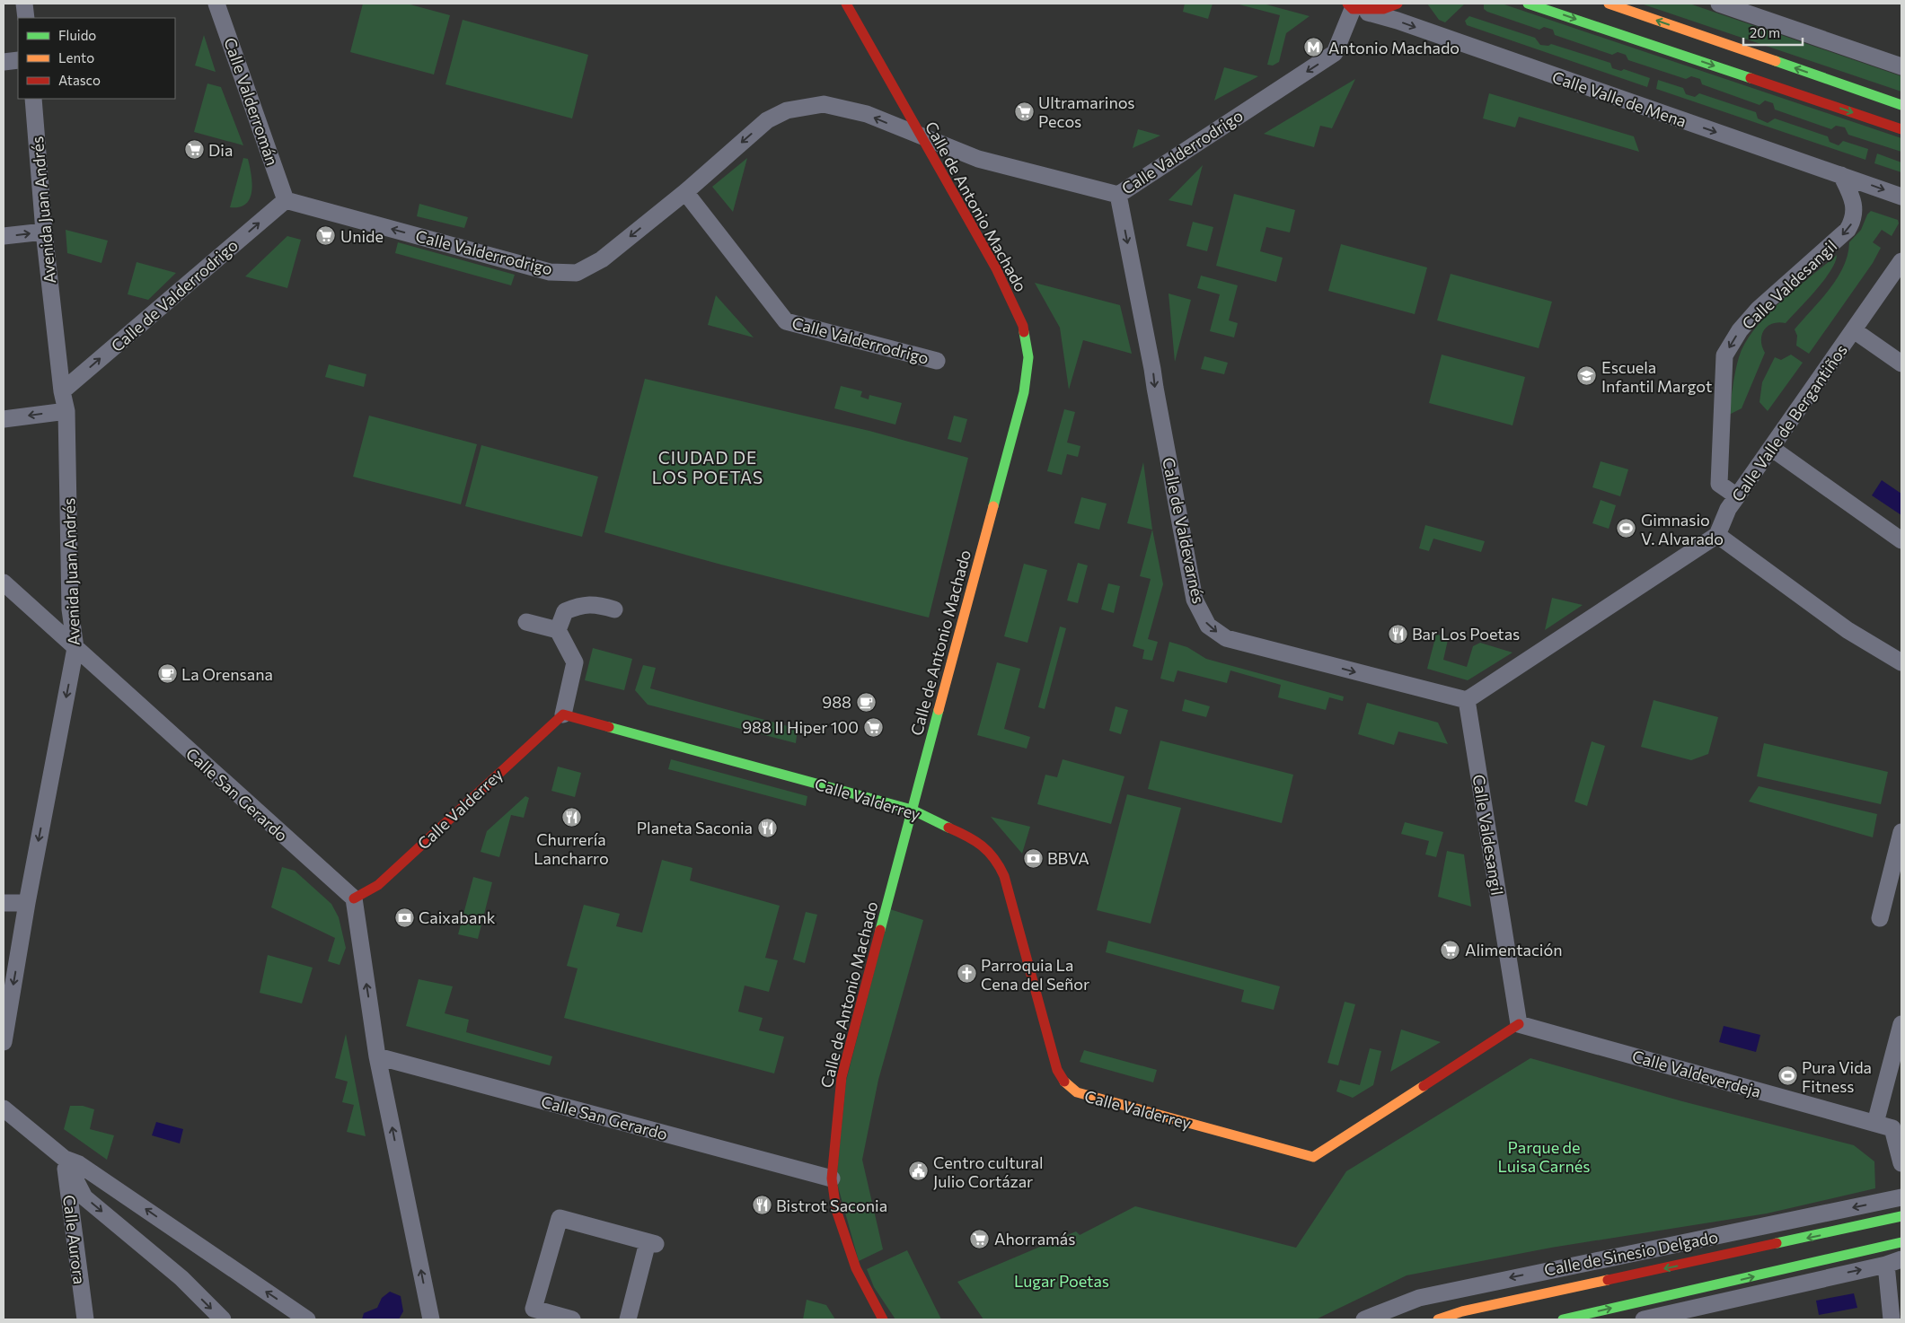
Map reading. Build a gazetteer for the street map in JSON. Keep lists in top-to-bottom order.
{
  "streets": {
    "street": [
      "Calle Valle de Mena",
      "Calle Valderromán",
      "Calle Valderrodrigo",
      "Calle de Antonio Machado",
      "Avenida Juan Andrés",
      "Calle Valdesangil",
      "Calle de Valderrodrigo",
      "Calle Valle de Bergantiños",
      "Calle de Valdevarnés",
      "Calle San Gerardo",
      "Calle Valderrey",
      "Calle Valdeverdeja",
      "Calle Aurora",
      "Calle de Sinesio Delgado"
    ]
  },
  "crossings": [
    ["Calle Valle de Mena", "Calle Valderrodrigo"],
    ["Calle Valle de Mena", "Calle Valdesangil"],
    ["Calle Valderromán", "Calle Valderrodrigo"],
    ["Calle Valderromán", "Calle de Valderrodrigo"],
    ["Calle Valderrodrigo", "Calle de Antonio Machado"],
    ["Calle Valderrodrigo", "Calle de Valderrodrigo"],
    ["Calle Valderrodrigo", "Calle de Valdevarnés"],
    ["Calle de Antonio Machado", "Calle San Gerardo"],
    ["Calle de Antonio Machado", "Calle Valderrey"],
    ["Avenida Juan Andrés", "Calle de Valderrodrigo"],
    ["Avenida Juan Andrés", "Calle San Gerardo"],
    ["Calle Valdesangil", "Calle Valle de Bergantiños"],
    ["Calle Valdesangil", "Calle de Valdevarnés"],
    ["Calle Valdesangil", "Calle Valderrey"],
    ["Calle Valdesangil", "Calle Valdeverdeja"],
    ["Calle San Gerardo", "Calle Valderrey"],
    ["Calle Valderrey", "Calle Valdeverdeja"]
  ],
  "one_way": [
    "Calle Valderrodrigo",
    "Avenida Juan Andrés",
    "Calle Valdesangil",
    "Calle de Valderrodrigo",
    "Calle de Valdevarnés"
  ],
  "districts": ["CIUDAD DE LOS POETAS"],
  "parks": ["Parque de Luisa Carnés", "Lugar Poetas"],
  "places": {
    "metro station": ["Antonio Machado"],
    "supermarket": [
      "Ultramarinos Pecos",
      "Dia",
      "Unide",
      "988 II Hiper 100",
      "Alimentación",
      "Ahorramás"
    ],
    "school or university": ["Escuela Infantil Margot"],
    "sports": ["Gimnasio V. Alvarado", "Pura Vida Fitness"],
    "restaurant": [
      "Bar Los Poetas",
      "Churrería Lancharro",
      "Planeta Saconia",
      "Bistrot Saconia"
    ],
    "cafe": ["La Orensana", "988"],
    "bank": ["BBVA", "Caixabank"],
    "church": ["Parroquia La Cena del Señor"],
    "public building": ["Centro cultural Julio Cortázar"]
  },
  "legend": ["Fluido", "Lento", "Atasco"],
  "scale_bar": "20 m"
}
